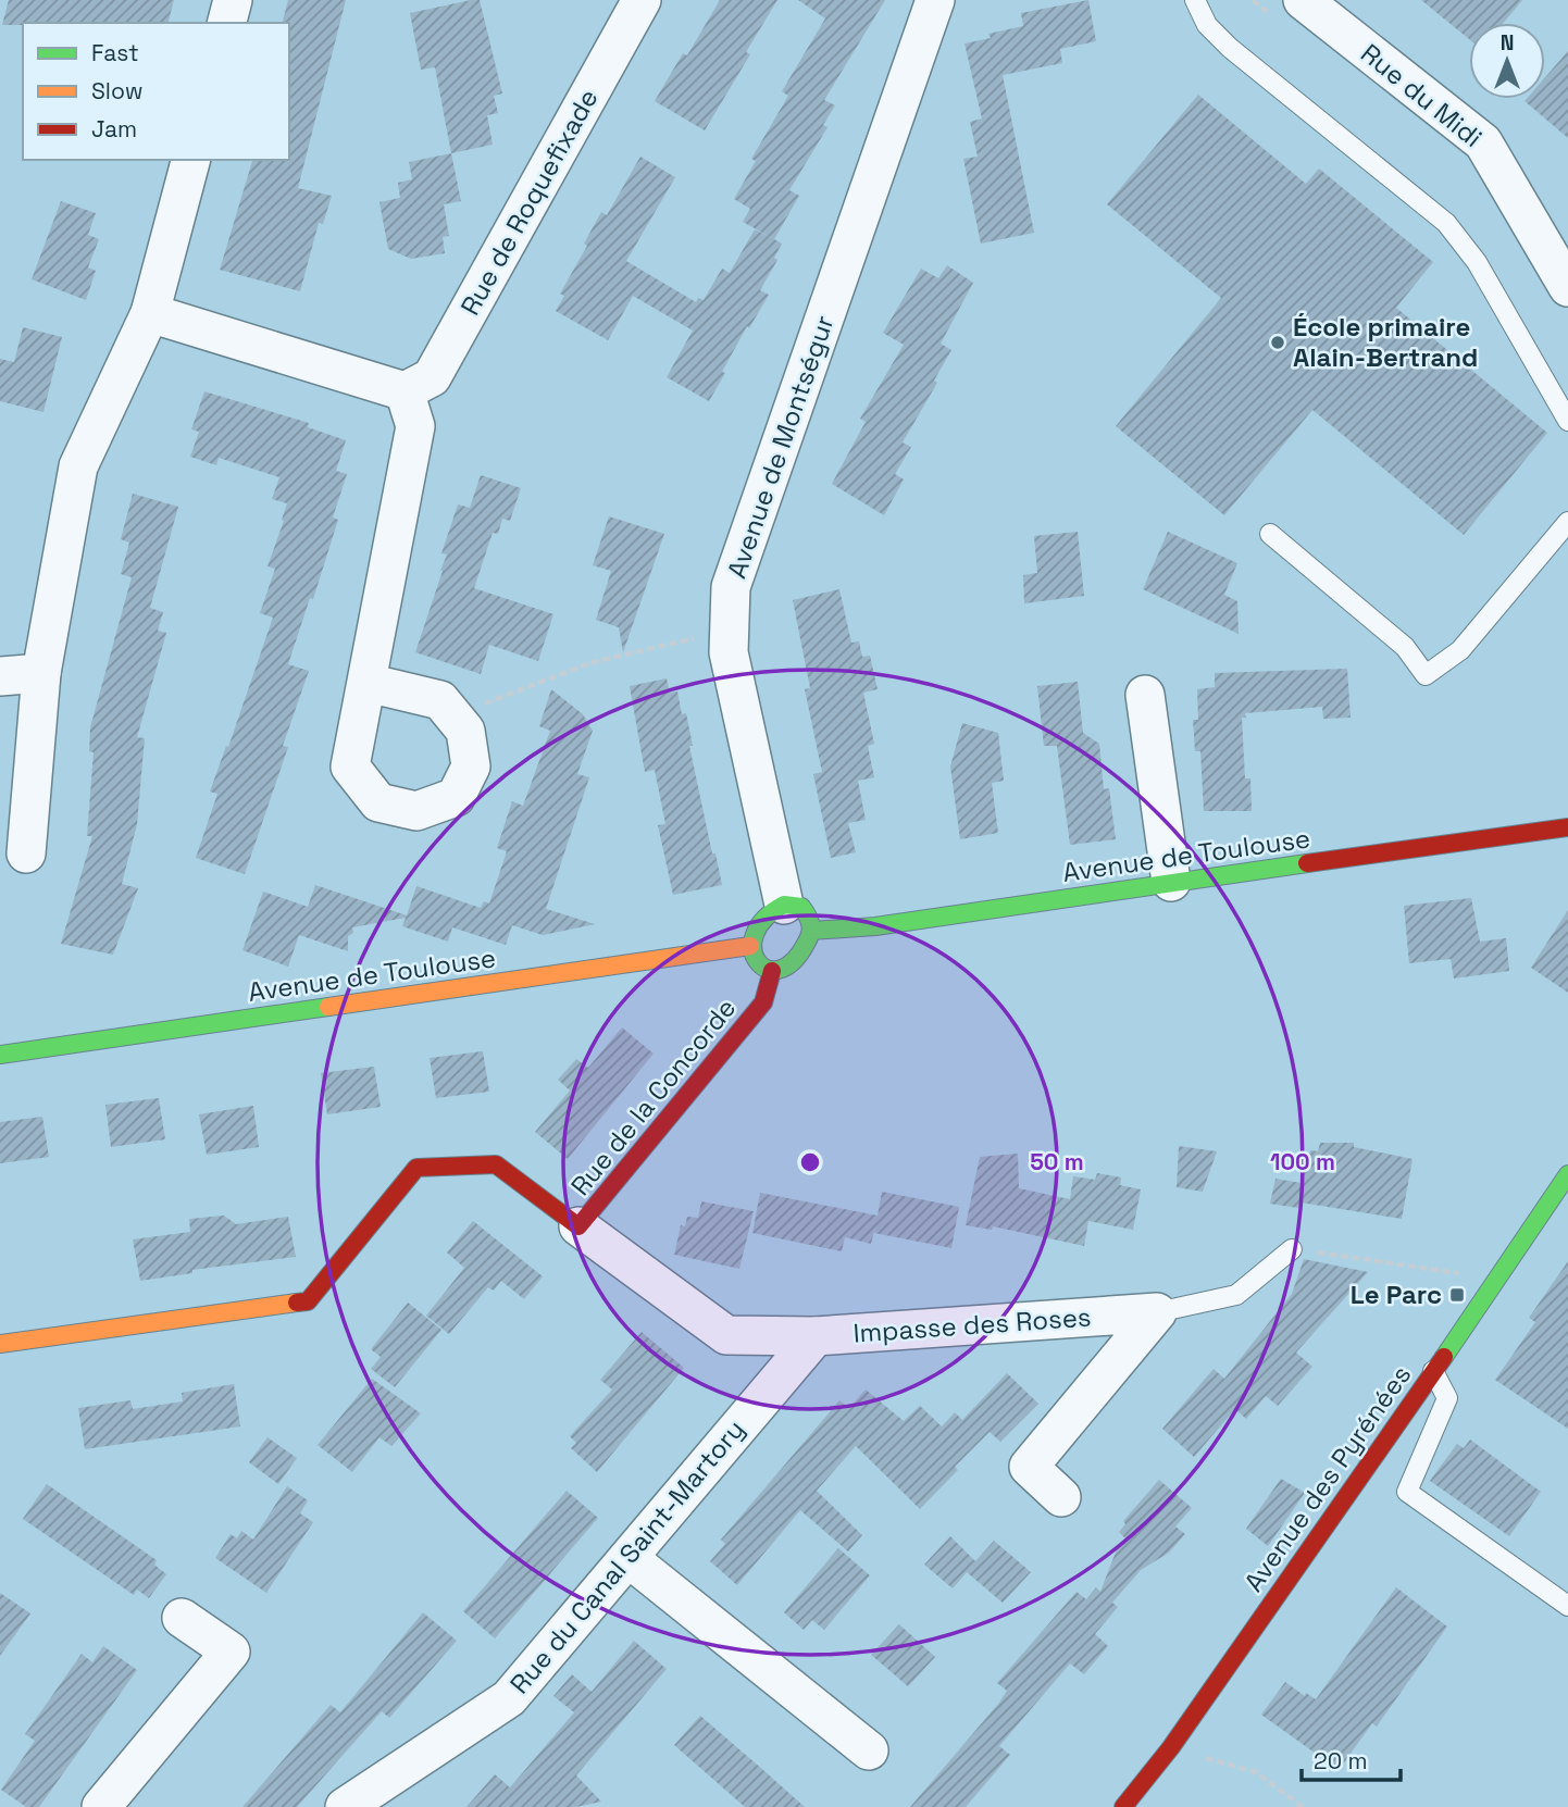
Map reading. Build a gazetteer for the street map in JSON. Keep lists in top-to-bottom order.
{
  "streets": {
    "street": [
      "Rue du Midi",
      "Rue de Roquefixade",
      "Avenue de Montségur",
      "Avenue de Toulouse",
      "Rue de la Concorde",
      "Impasse des Roses",
      "Avenue des Pyrénées",
      "Rue du Canal Saint-Martory"
    ]
  },
  "crossings": [
    ["Avenue de Montségur", "Avenue de Toulouse"],
    ["Avenue de Montségur", "Rue de la Concorde"],
    ["Avenue de Toulouse", "Rue de la Concorde"],
    ["Rue de la Concorde", "Impasse des Roses"],
    ["Impasse des Roses", "Rue du Canal Saint-Martory"]
  ],
  "places": {
    "other": ["École primaire Alain-Bertrand"],
    "transit": ["Le Parc"]
  },
  "legend": ["Fast", "Slow", "Jam"],
  "scale_bar": "20 m",
  "north": "top",
  "rings": ["50 m", "100 m"]
}
